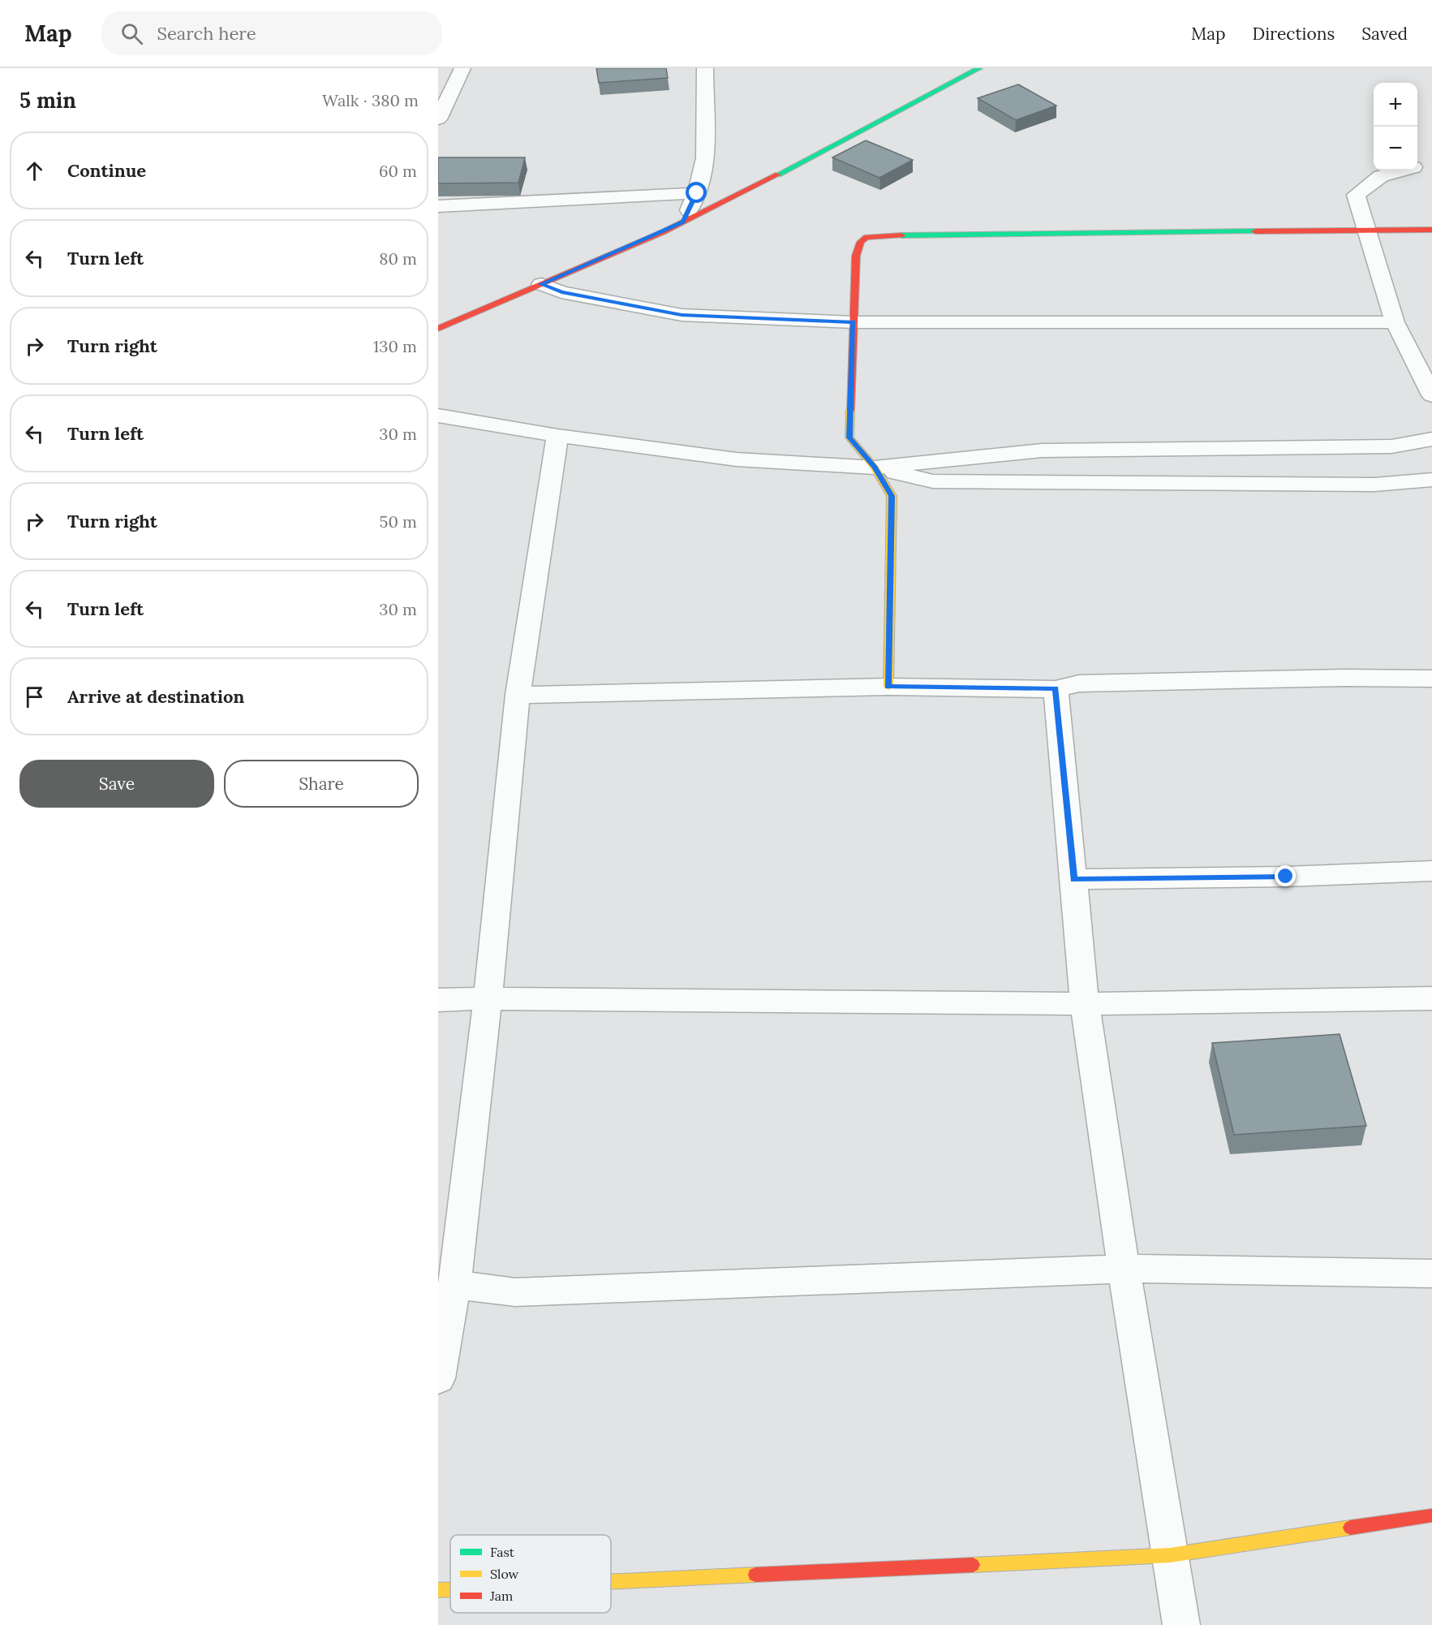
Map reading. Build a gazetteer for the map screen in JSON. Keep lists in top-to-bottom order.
{
  "legend": ["Fast", "Slow", "Jam"],
  "page": {
    "header": "Map",
    "search": "Search here",
    "nav": ["Map", "Directions", "Saved"],
    "heading": ["5 min", "Walk · 380 m"],
    "map_buttons": ["+", "−"],
    "list": [
      ["Continue", "60 m"],
      ["Turn left", "80 m"],
      ["Turn right", "130 m"],
      ["Turn left", "30 m"],
      ["Turn right", "50 m"],
      ["Turn left", "30 m"],
      "Arrive at destination"
    ],
    "buttons": ["Save", "Share"]
  }
}
